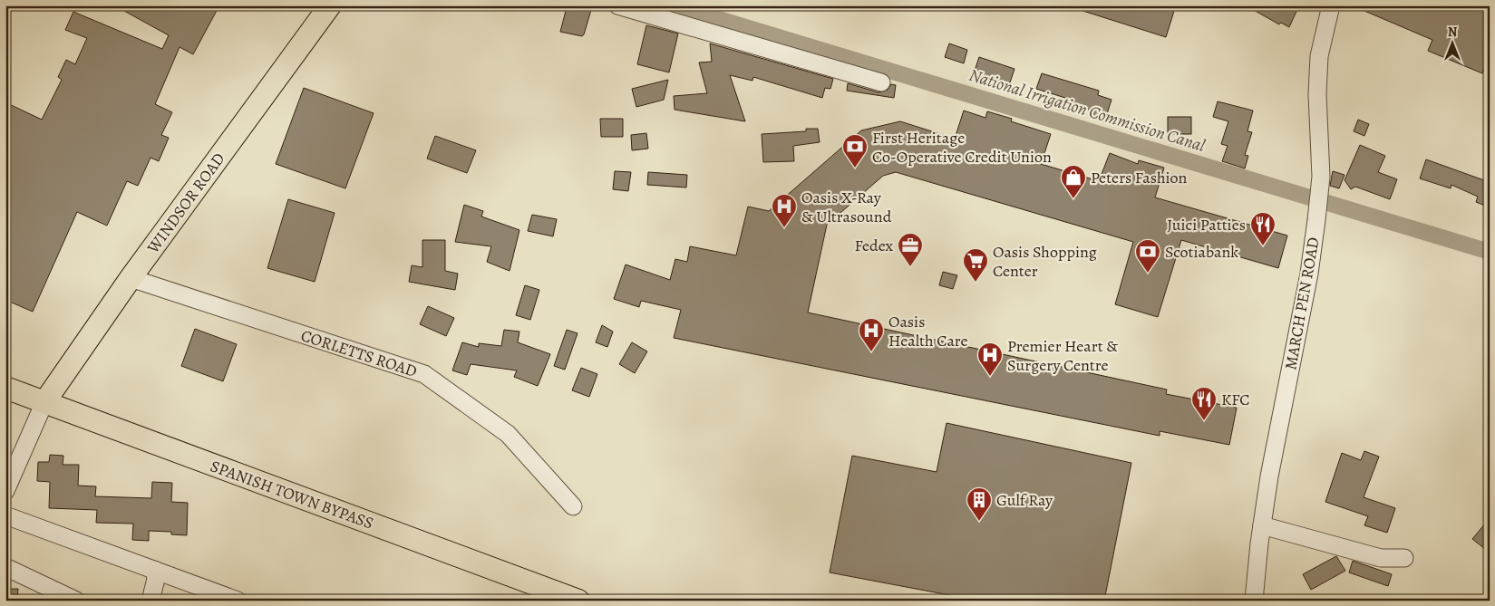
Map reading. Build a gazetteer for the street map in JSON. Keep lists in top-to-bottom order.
{
  "streets": {
    "main road": ["WINDSOR ROAD", "SPANISH TOWN BYPASS"],
    "street": ["MARCH PEN ROAD", "CORLETTS ROAD"]
  },
  "crossings": [
    ["WINDSOR ROAD", "CORLETTS ROAD"],
    ["WINDSOR ROAD", "SPANISH TOWN BYPASS"]
  ],
  "water": ["National Irrigation Commission Canal"],
  "places": {
    "bank": ["First Heritage Co-Operative Credit Union", "Scotiabank"],
    "shop": ["Peters Fashion"],
    "hospital": ["Oasis X-Ray & Ultrasound", "Oasis Health Care", "Premier Heart & Surgery Centre"],
    "restaurant": ["Juici Patties", "KFC"],
    "office": ["Fedex"],
    "supermarket": ["Oasis Shopping Center"],
    "building": ["Gulf Ray"]
  },
  "north": "top"
}
